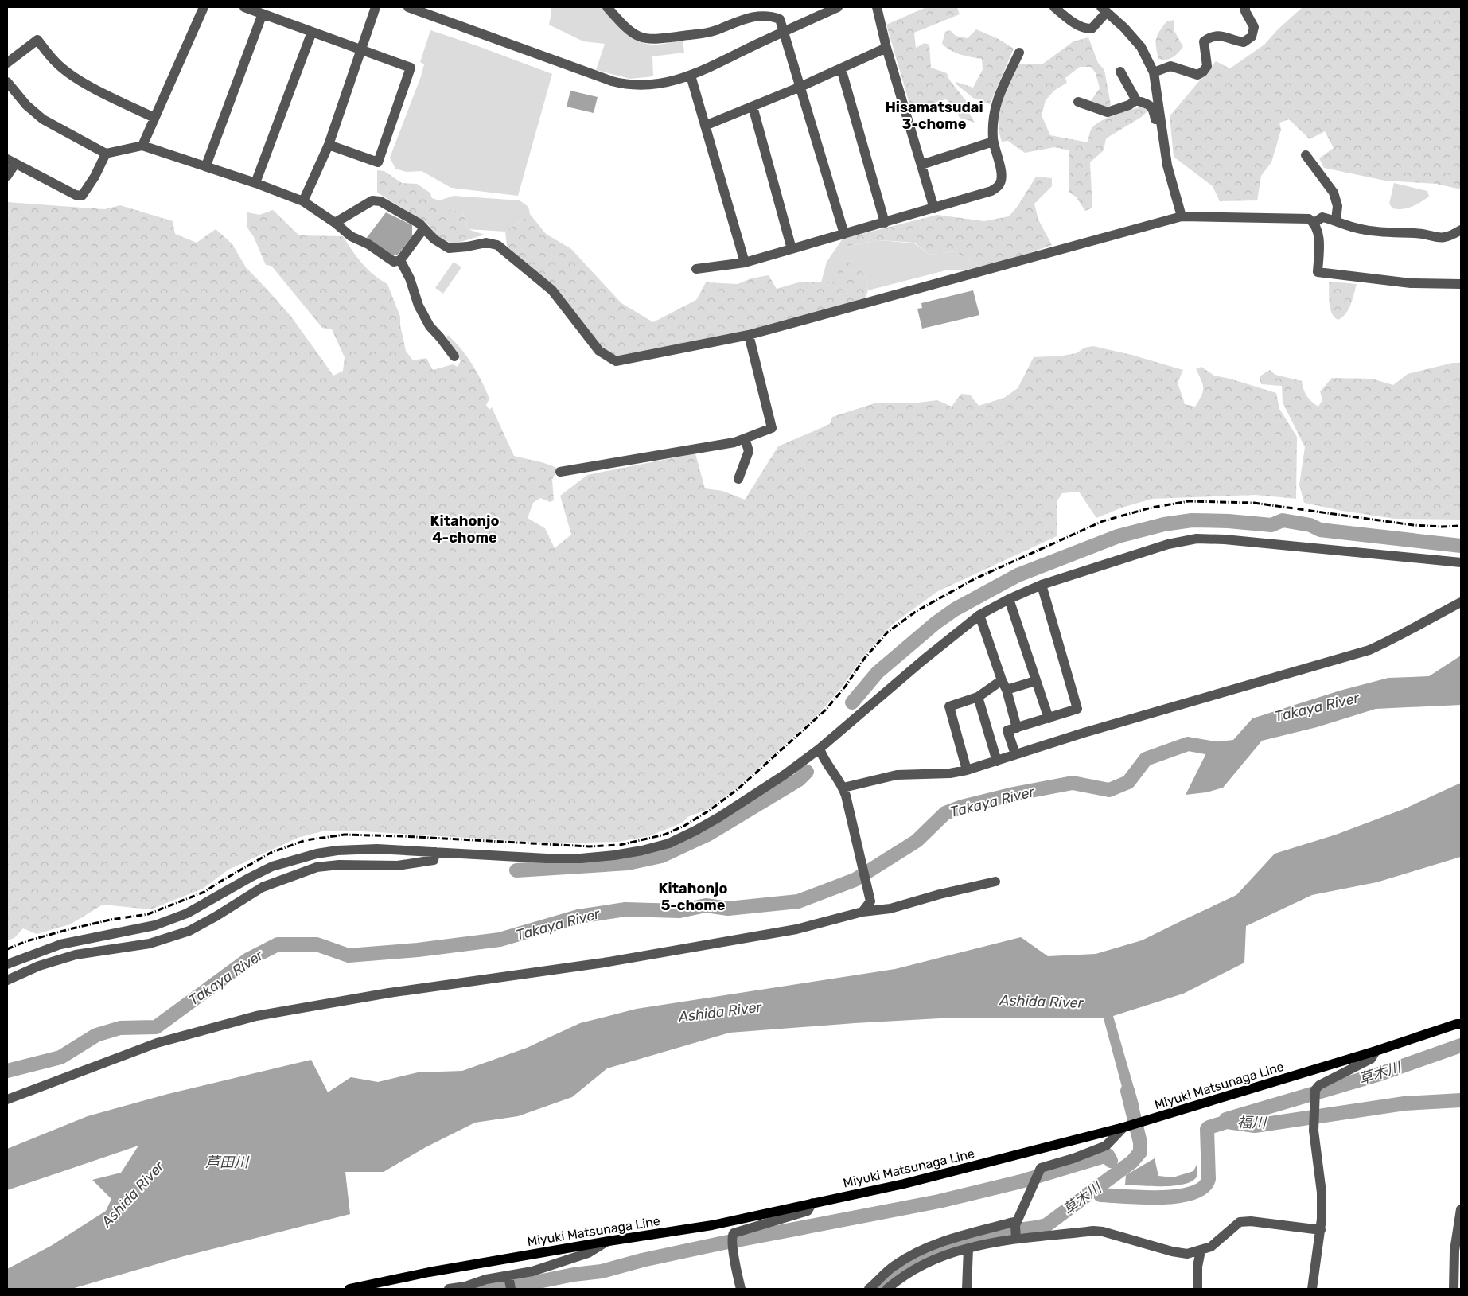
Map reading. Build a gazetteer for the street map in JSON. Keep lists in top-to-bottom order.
{
  "streets": {
    "main road": ["Miyuki Matsunaga Line"]
  },
  "districts": ["Hisamatsudai 3-chome", "Kitahonjo 4-chome", "Kitahonjo 5-chome"],
  "water": [
    "Takaya River",
    "Ashida River",
    "草木川",
    "福川",
    "芦田川"
  ]
}
